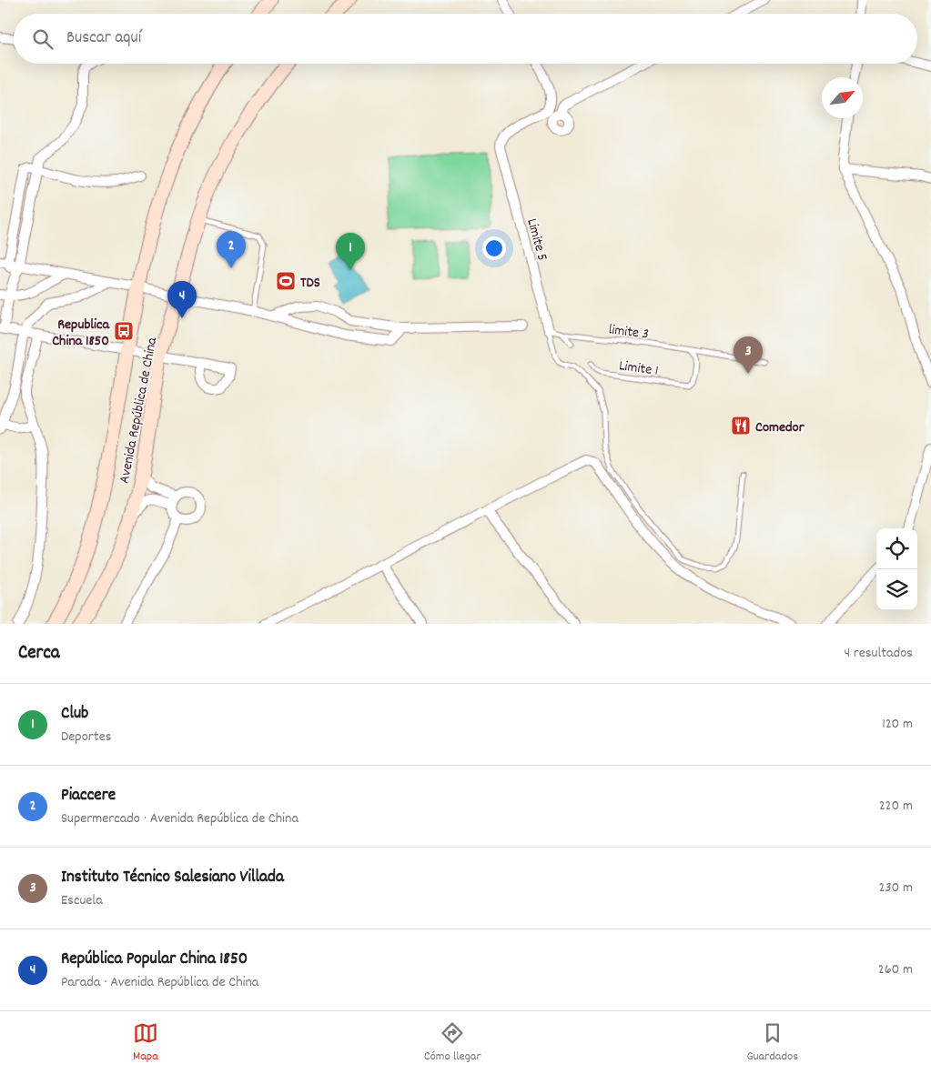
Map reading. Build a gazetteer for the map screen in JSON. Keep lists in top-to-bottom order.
{
  "streets": {
    "main road": ["Avenida República de China"],
    "street": ["Limite 5"],
    "lane": ["limite 3", "Limite 1"]
  },
  "crossings": [
    ["Limite 5", "limite 3"],
    ["limite 3", "Limite 1"]
  ],
  "places": {
    "sports": ["TDS"],
    "bus stop": ["Republica China 1850"],
    "restaurant": ["Comedor"]
  },
  "north": "top right",
  "page": {
    "search": "Buscar aquí",
    "pins": [
      "2",
      "1",
      "4",
      "3"
    ],
    "heading": ["Cerca", "4 resultados"],
    "list": [
      {
        "mark": "1",
        "name": "Club",
        "note": "Deportes",
        "value": "120 m"
      },
      {
        "mark": "2",
        "name": "Piaccere",
        "note": "Supermercado · Avenida República de China",
        "value": "220 m"
      },
      {
        "mark": "3",
        "name": "Instituto Técnico Salesiano Villada",
        "note": "Escuela",
        "value": "230 m"
      },
      {
        "mark": "4",
        "name": "República Popular China 1850",
        "note": "Parada · Avenida República de China",
        "value": "260 m"
      }
    ],
    "nav": ["Mapa", "Cómo llegar", "Guardados"]
  }
}
